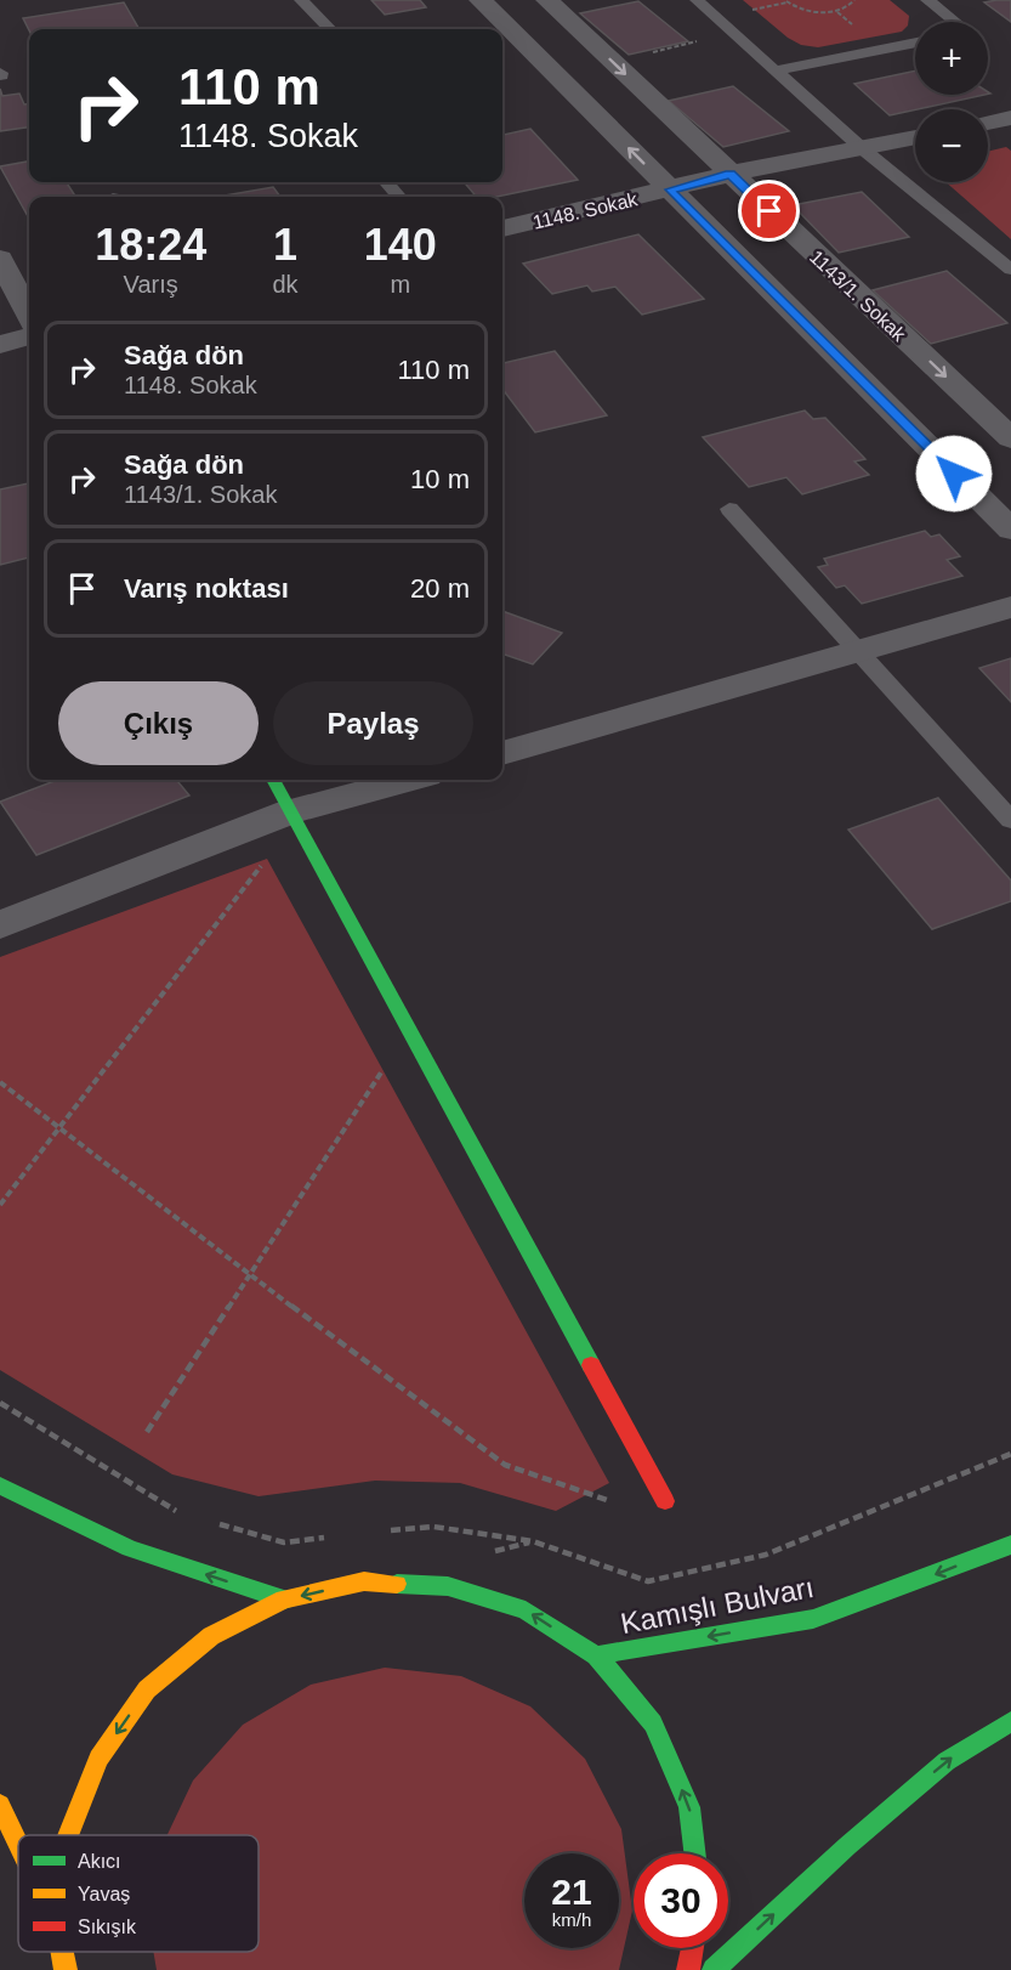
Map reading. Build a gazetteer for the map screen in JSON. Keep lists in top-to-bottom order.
{
  "streets": {
    "main road": ["Kamışlı Bulvarı"],
    "street": ["1148. Sokak", "1143/1. Sokak"]
  },
  "crossings": [
    ["1148. Sokak", "1143/1. Sokak"]
  ],
  "one_way": ["Kamışlı Bulvarı"],
  "legend": ["Akıcı", "Yavaş", "Sıkışık"],
  "page": {
    "map_buttons": ["+", "−"],
    "turn": ["110 m", "1148. Sokak"],
    "eta": [
      "18:24",
      "Varış",
      "1",
      "dk",
      "140",
      "m"
    ],
    "list": [
      {
        "name": "Sağa dön",
        "note": "1148. Sokak",
        "value": "110 m"
      },
      {
        "name": "Sağa dön",
        "note": "1143/1. Sokak",
        "value": "10 m"
      },
      {
        "name": "Varış noktası",
        "value": "20 m"
      }
    ],
    "buttons": ["Çıkış", "Paylaş"],
    "speed": "21 km/h",
    "limit": "30"
  }
}
